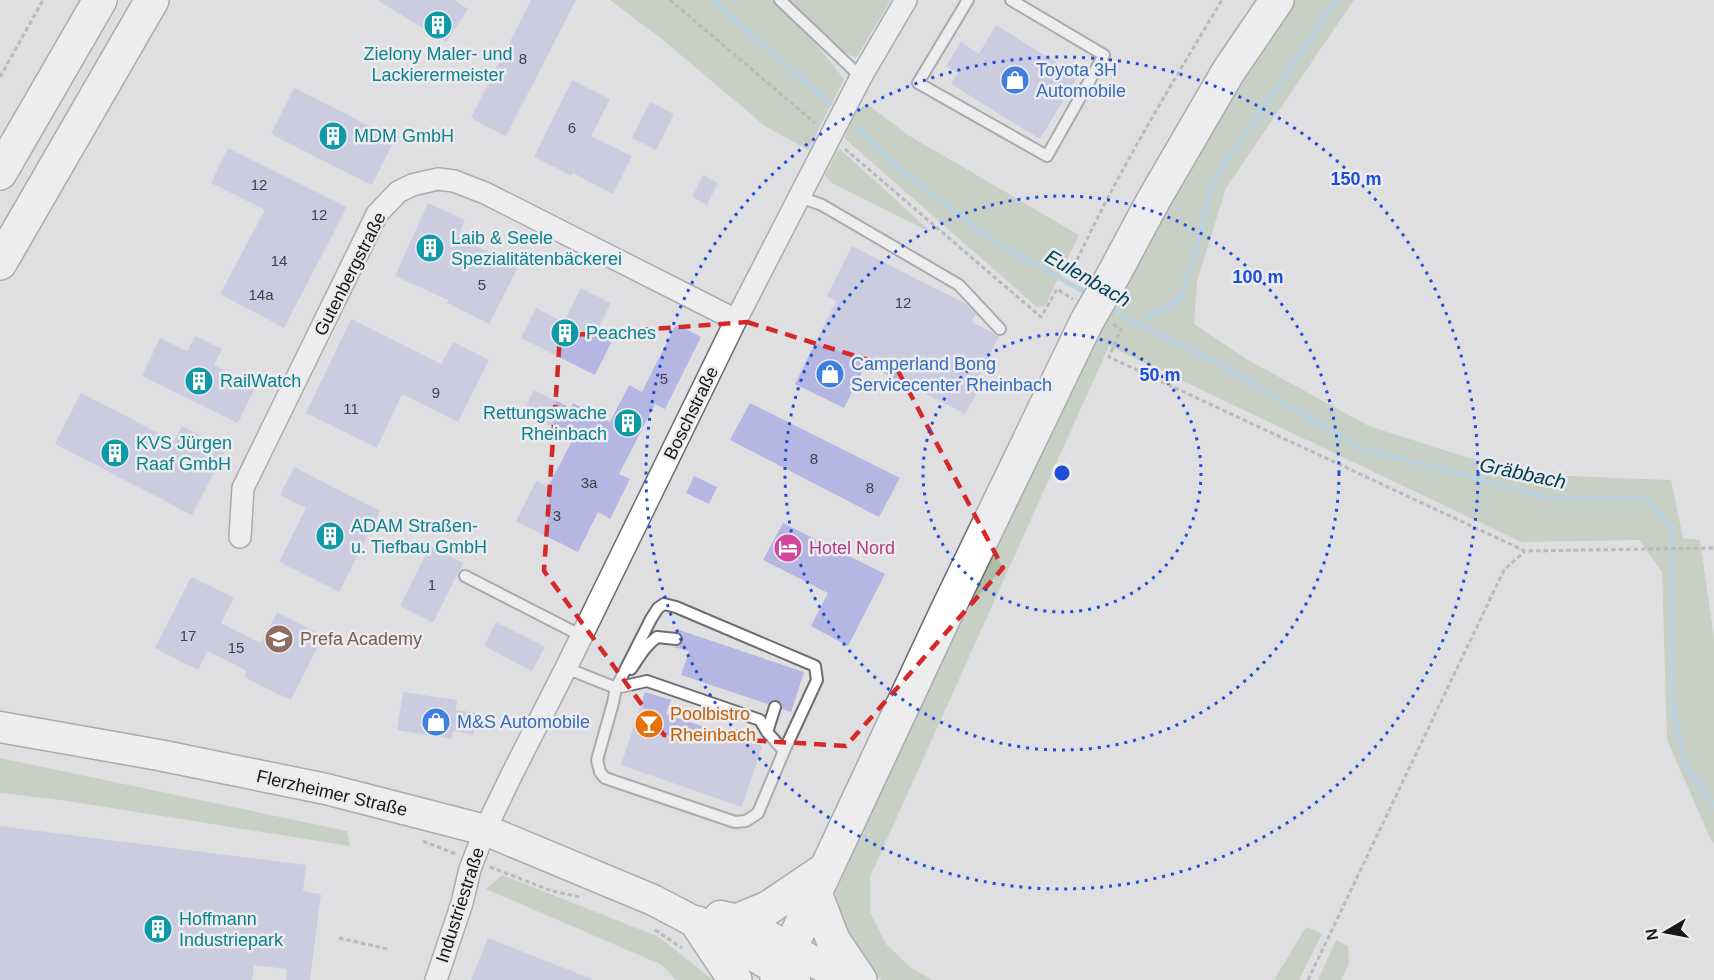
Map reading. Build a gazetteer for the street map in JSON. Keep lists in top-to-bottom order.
{
  "streets": {
    "main road": ["Flerzheimer Straße"],
    "street": ["Gutenbergstraße", "Boschstraße", "Industriestraße"]
  },
  "crossings": [
    ["Gutenbergstraße", "Boschstraße"],
    ["Boschstraße", "Flerzheimer Straße"],
    ["Boschstraße", "Industriestraße"],
    ["Flerzheimer Straße", "Industriestraße"]
  ],
  "water": ["Eulenbach", "Gräbbach"],
  "places": {
    "building": [
      "Zielony Maler- und Lackierermeister",
      "MDM GmbH",
      "Laib & Seele Spezialitätenbäckerei",
      "Peaches",
      "RailWatch",
      "Rettungswache Rheinbach",
      "KVS Jürgen Raaf GmbH",
      "ADAM Straßen- u. Tiefbau GmbH",
      "Hoffmann Industriepark"
    ],
    "shop": ["Toyota 3H Automobile", "Camperland Bong Servicecenter Rheinbach", "M&S Automobile"],
    "hotel": ["Hotel Nord"],
    "school or university": ["Prefa Academy"],
    "bar": ["Poolbistro Rheinbach"]
  },
  "house_numbers": [
    "8",
    "6",
    "12",
    "12",
    "14",
    "5",
    "14a",
    "12",
    "5",
    "9",
    "11",
    "8",
    "3a",
    "8",
    "3",
    "1",
    "17",
    "15"
  ],
  "north": "left",
  "rings": ["150 m", "100 m", "50 m"]
}
